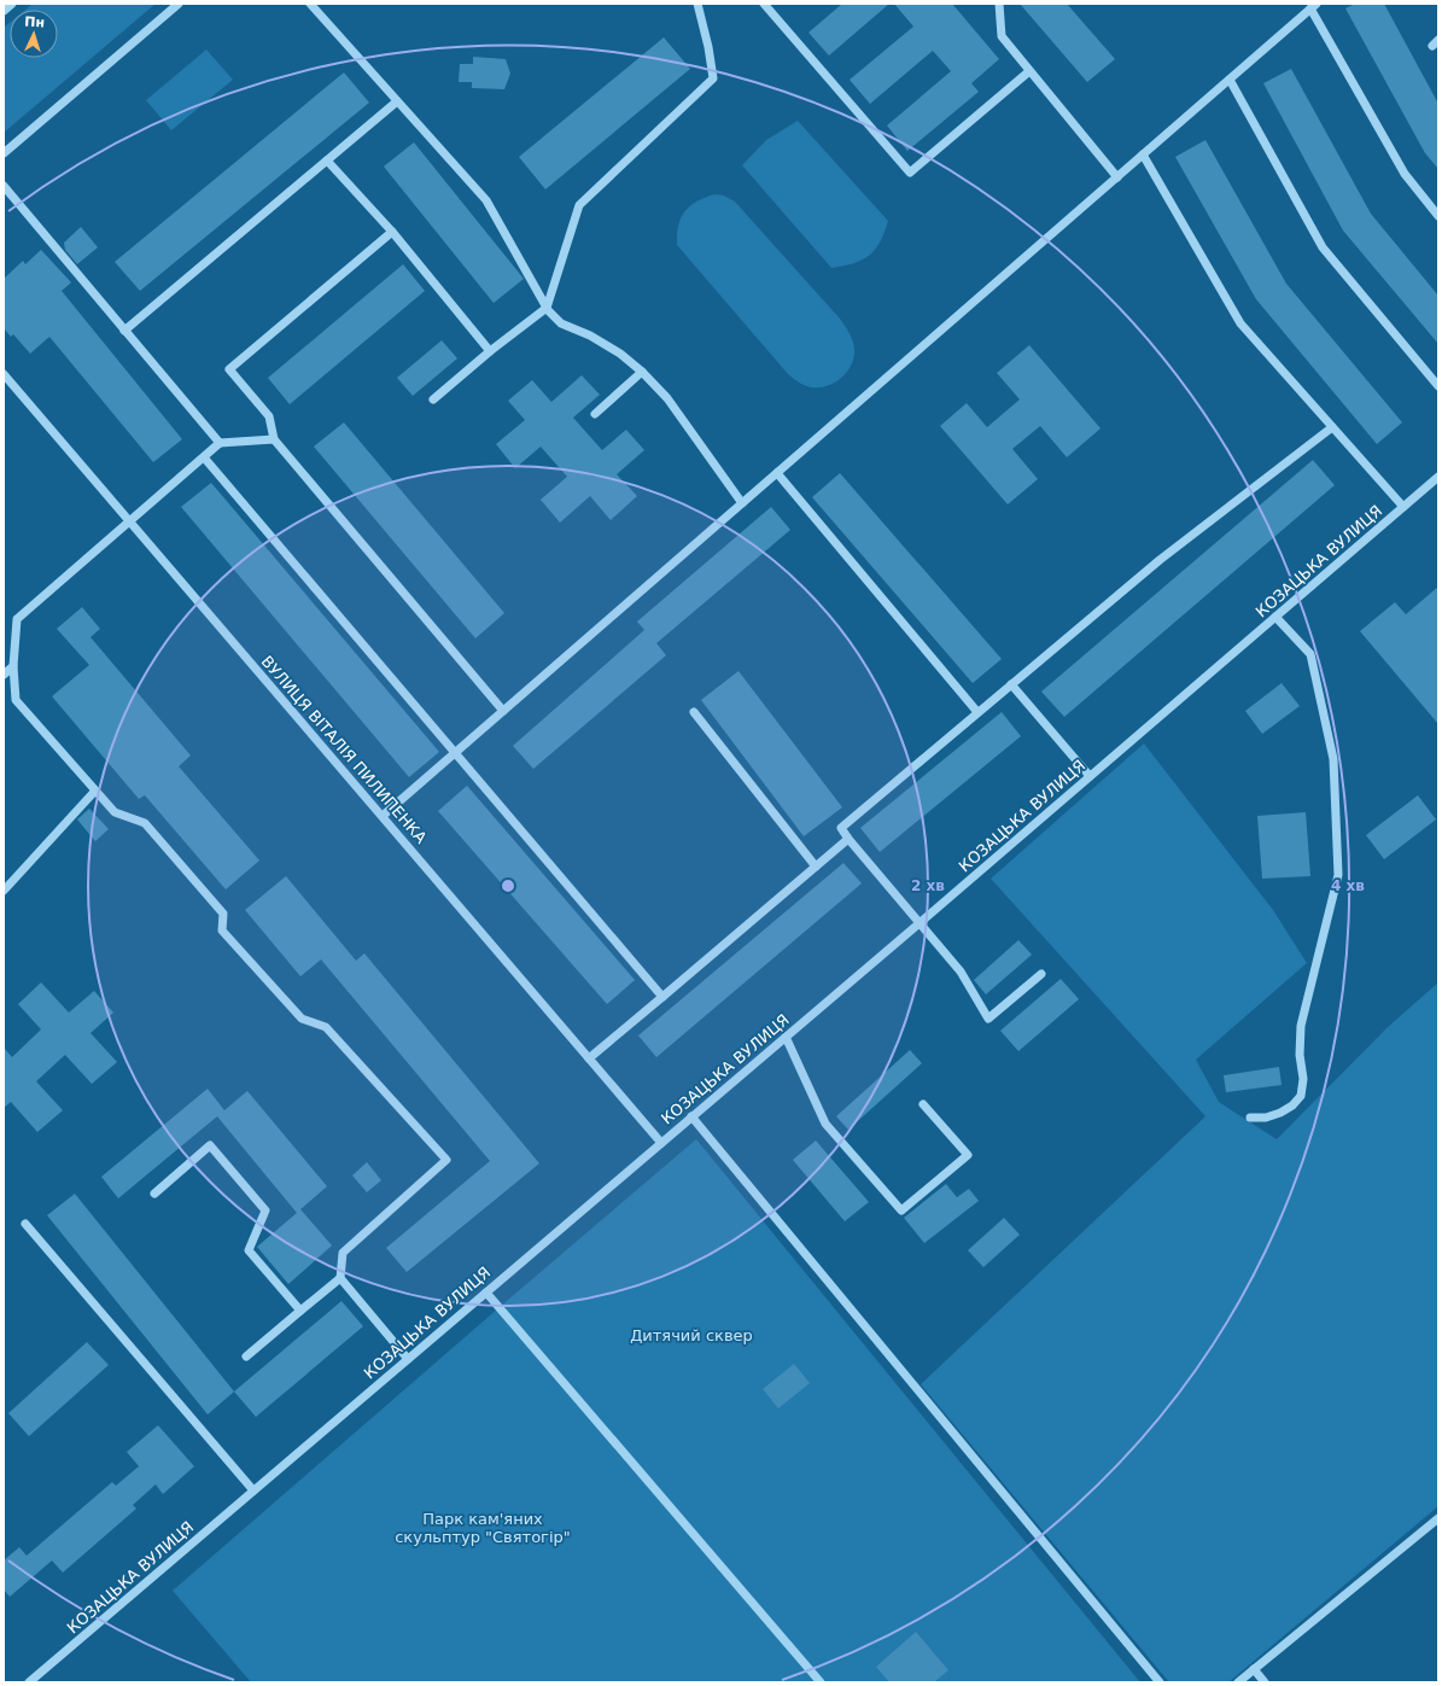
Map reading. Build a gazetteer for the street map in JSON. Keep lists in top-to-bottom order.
{
  "streets": {
    "street": ["КОЗАЦЬКА ВУЛИЦЯ", "ВУЛИЦЯ ВІТАЛІЯ ПИЛИПЕНКА"]
  },
  "crossings": [
    ["КОЗАЦЬКА ВУЛИЦЯ", "ВУЛИЦЯ ВІТАЛІЯ ПИЛИПЕНКА"]
  ],
  "parks": ["Дитячий сквер", "Парк кам'яних скульптур \"Святогір\""],
  "north": "top",
  "rings": ["2 хв", "4 хв"]
}
